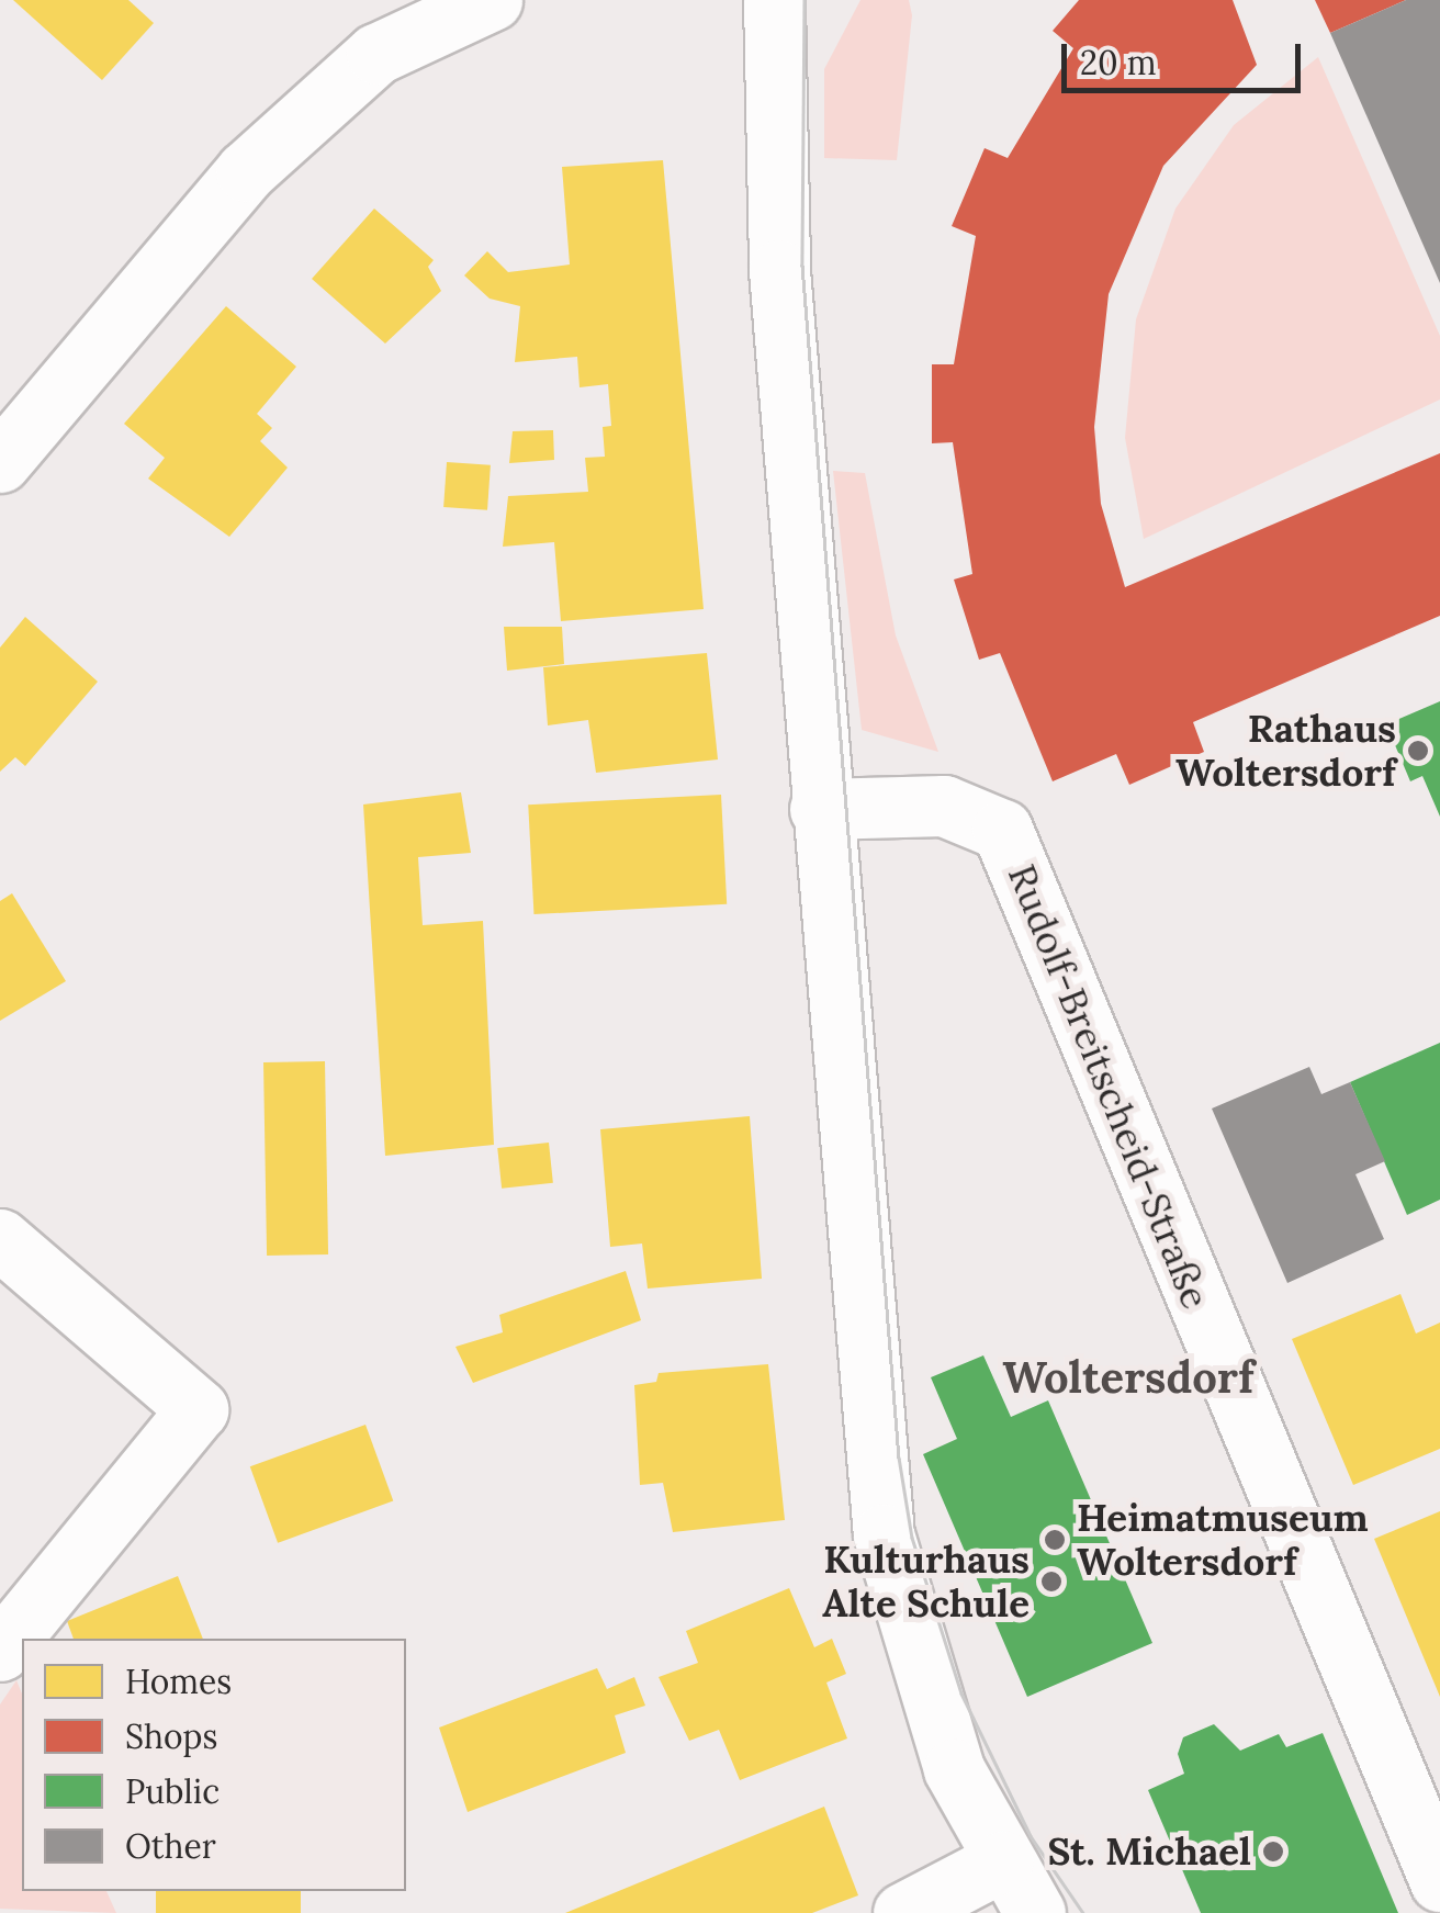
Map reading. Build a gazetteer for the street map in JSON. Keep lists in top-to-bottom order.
{
  "streets": {
    "street": ["Rudolf-Breitscheid-Straße"]
  },
  "districts": ["Woltersdorf"],
  "places": [
    "Rathaus Woltersdorf",
    "Heimatmuseum Woltersdorf",
    "Kulturhaus Alte Schule",
    "St. Michael"
  ],
  "legend": [
    "Homes",
    "Shops",
    "Public",
    "Other"
  ],
  "scale_bar": "20 m"
}
